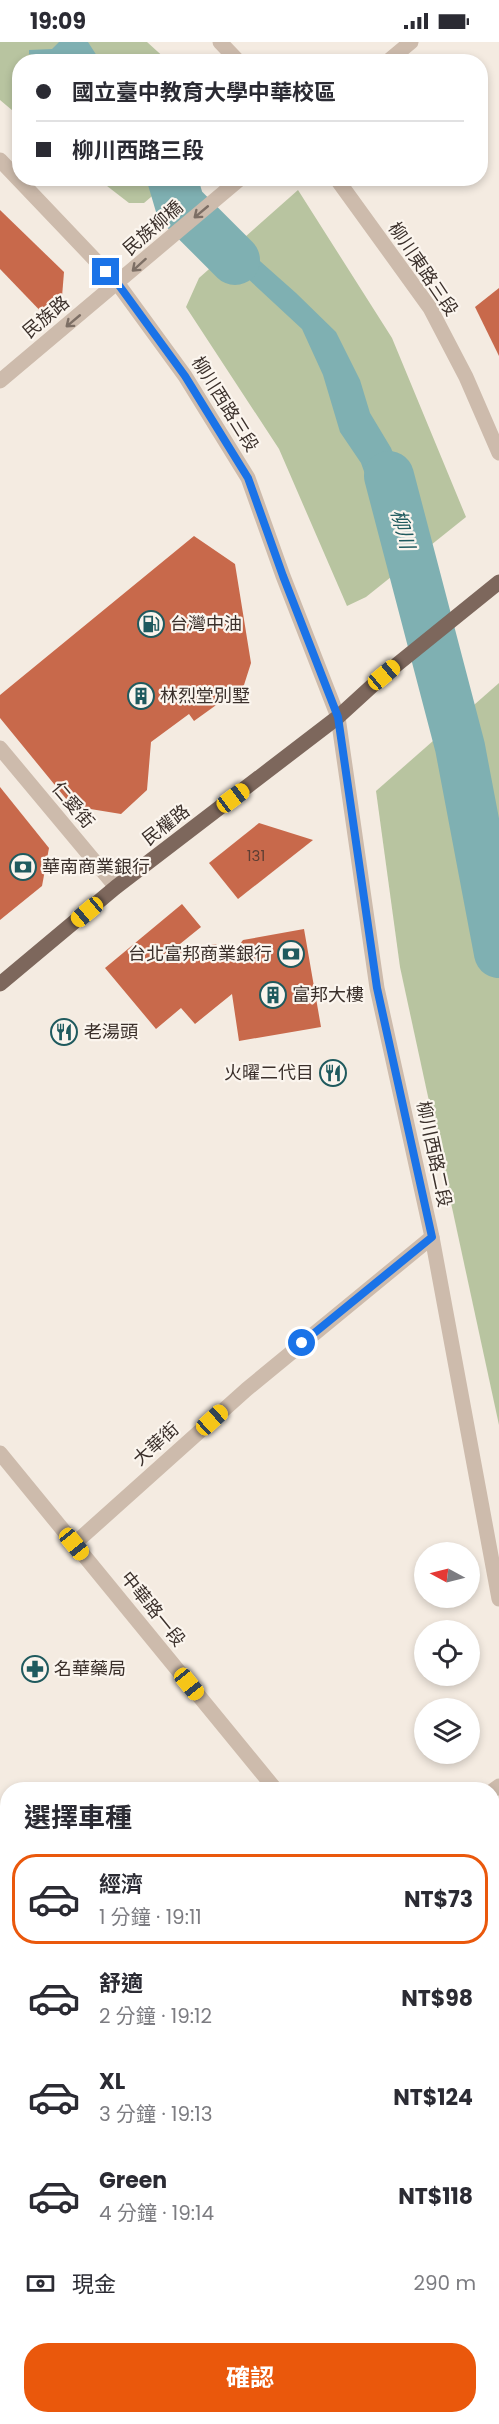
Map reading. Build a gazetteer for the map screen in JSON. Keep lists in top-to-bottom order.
{
  "streets": {
    "main road": ["民權路"],
    "street": [
      "民族柳橋",
      "柳川東路三段",
      "民族路",
      "柳川西路三段",
      "仁愛街",
      "柳川西路二段",
      "大華街",
      "中華路一段"
    ]
  },
  "crossings": [
    ["民族柳橋", "民族路"],
    ["民族柳橋", "柳川西路三段"],
    ["民族路", "柳川西路三段"],
    ["柳川西路三段", "民權路"],
    ["柳川西路三段", "柳川西路二段"],
    ["仁愛街", "民權路"],
    ["民權路", "柳川西路二段"],
    ["柳川西路二段", "大華街"],
    ["大華街", "中華路一段"]
  ],
  "one_way": ["民族柳橋", "民族路"],
  "water": ["柳川"],
  "places": {
    "fuel station": ["台灣中油"],
    "building": ["林烈堂別墅", "富邦大樓"],
    "bank": ["華南商業銀行", "台北富邦商業銀行"],
    "restaurant": ["老湯頭", "火曜二代目"],
    "pharmacy": ["名華藥局"]
  },
  "house_numbers": ["131"],
  "north": "left",
  "page": {
    "status": "19:09",
    "banner": ["國立臺中教育大學中華校區", "柳川西路三段"],
    "heading": "選擇車種",
    "list": [
      {
        "name": "經濟",
        "note": "1 分鐘 · 19:11",
        "value": "NT$73"
      },
      {
        "name": "舒適",
        "note": "2 分鐘 · 19:12",
        "value": "NT$98"
      },
      {
        "name": "XL",
        "note": "3 分鐘 · 19:13",
        "value": "NT$124"
      },
      {
        "name": "Green",
        "note": "4 分鐘 · 19:14",
        "value": "NT$118"
      }
    ],
    "pay": ["現金", "290 m"],
    "buttons": "確認"
  }
}
